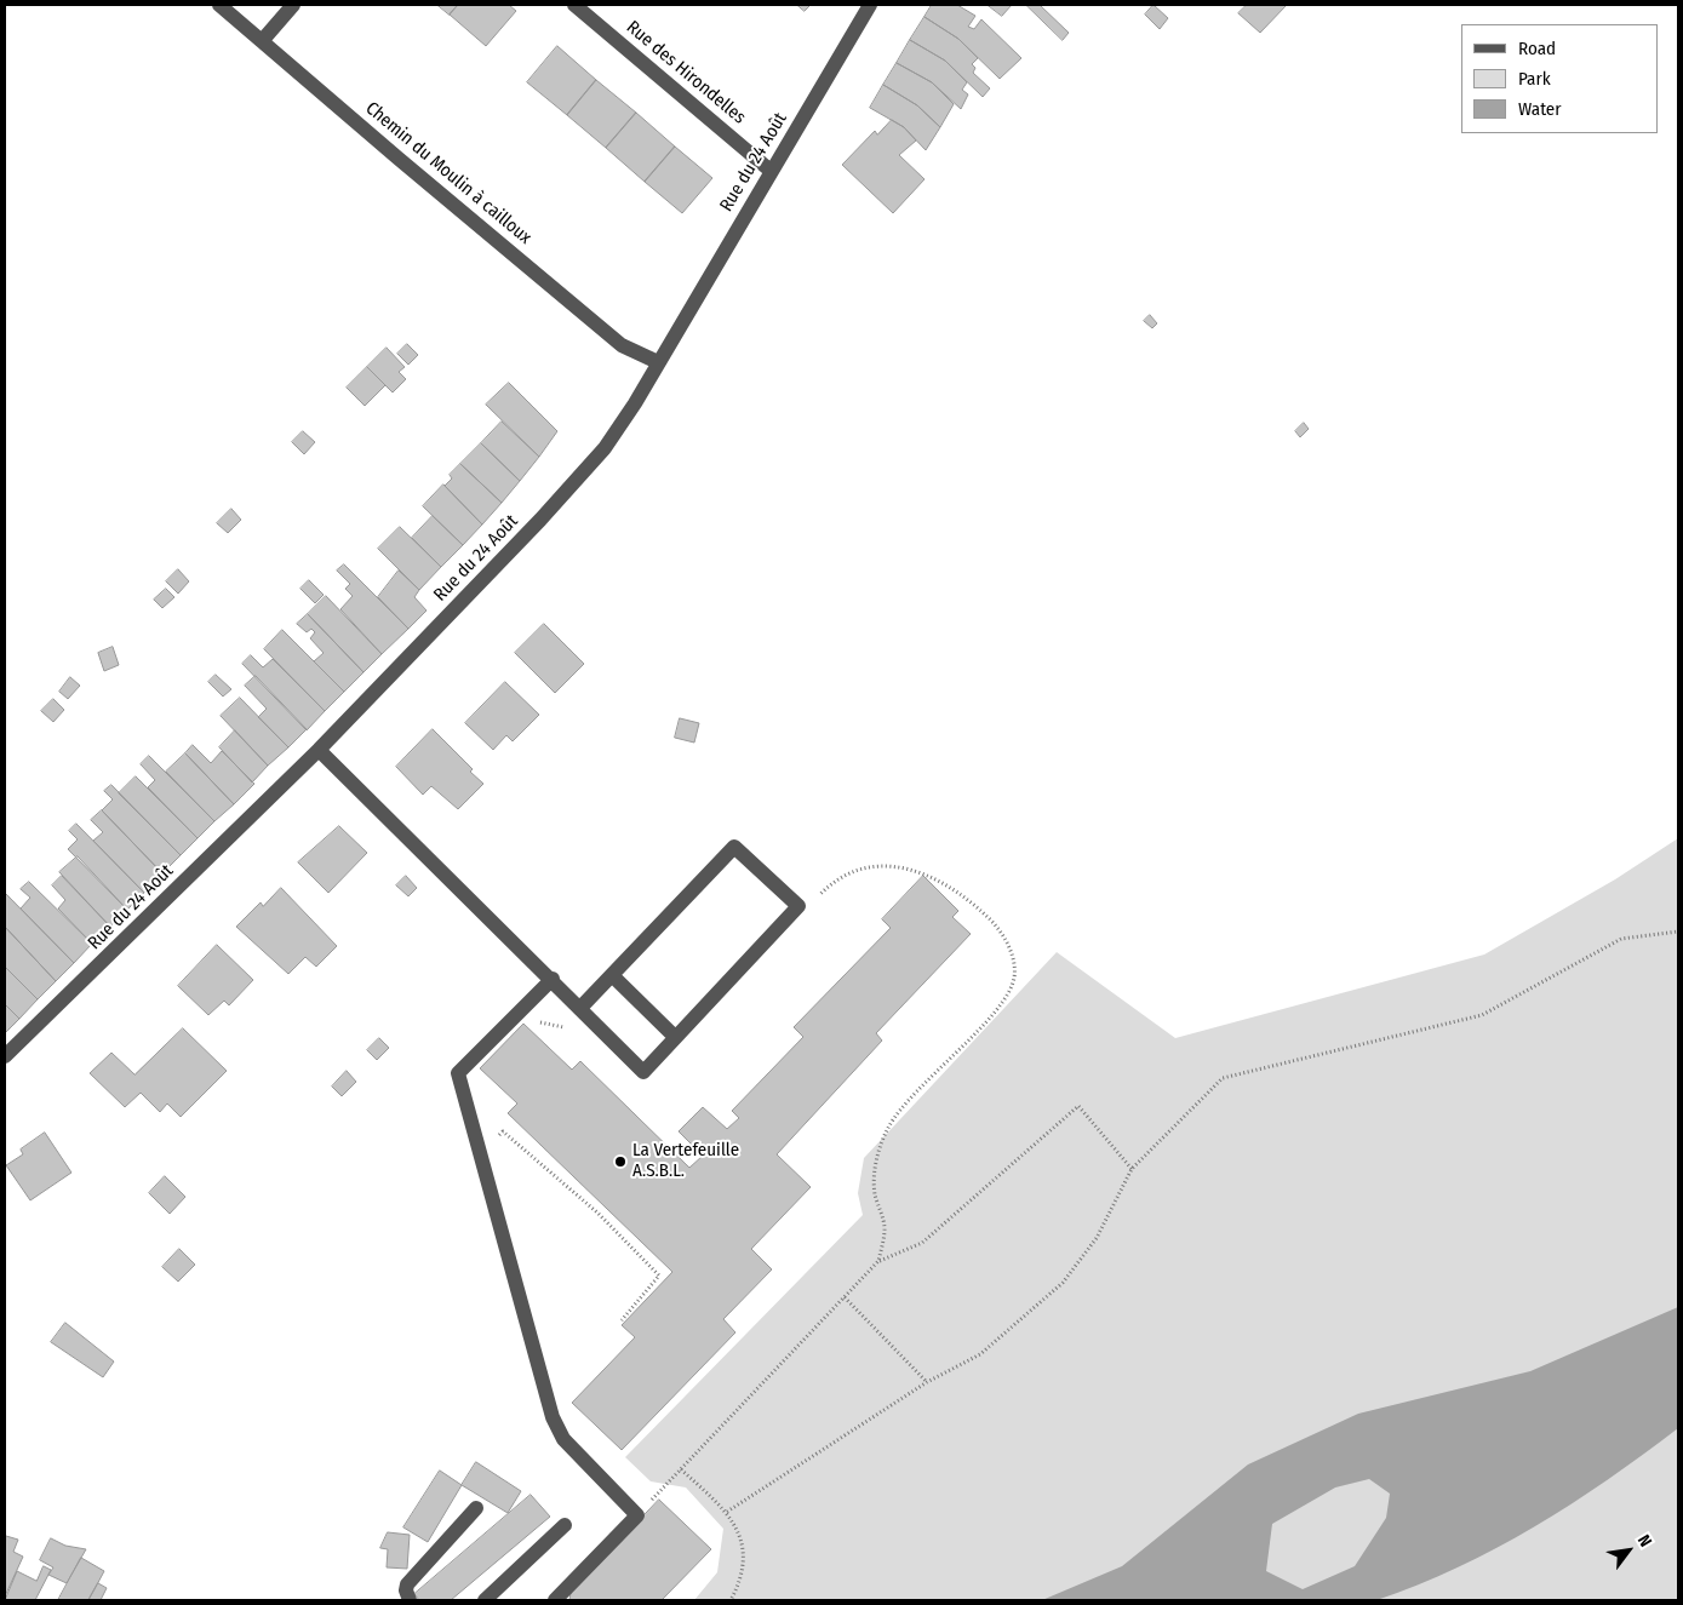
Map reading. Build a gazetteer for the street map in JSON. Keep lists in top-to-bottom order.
{
  "streets": {
    "street": ["Rue des Hirondelles", "Rue du 24 Août", "Chemin du Moulin à cailloux"]
  },
  "crossings": [
    ["Rue des Hirondelles", "Rue du 24 Août"],
    ["Rue du 24 Août", "Chemin du Moulin à cailloux"]
  ],
  "places": ["La Vertefeuille A.S.B.L."],
  "legend": ["Road", "Park", "Water"],
  "north": "top right"
}
